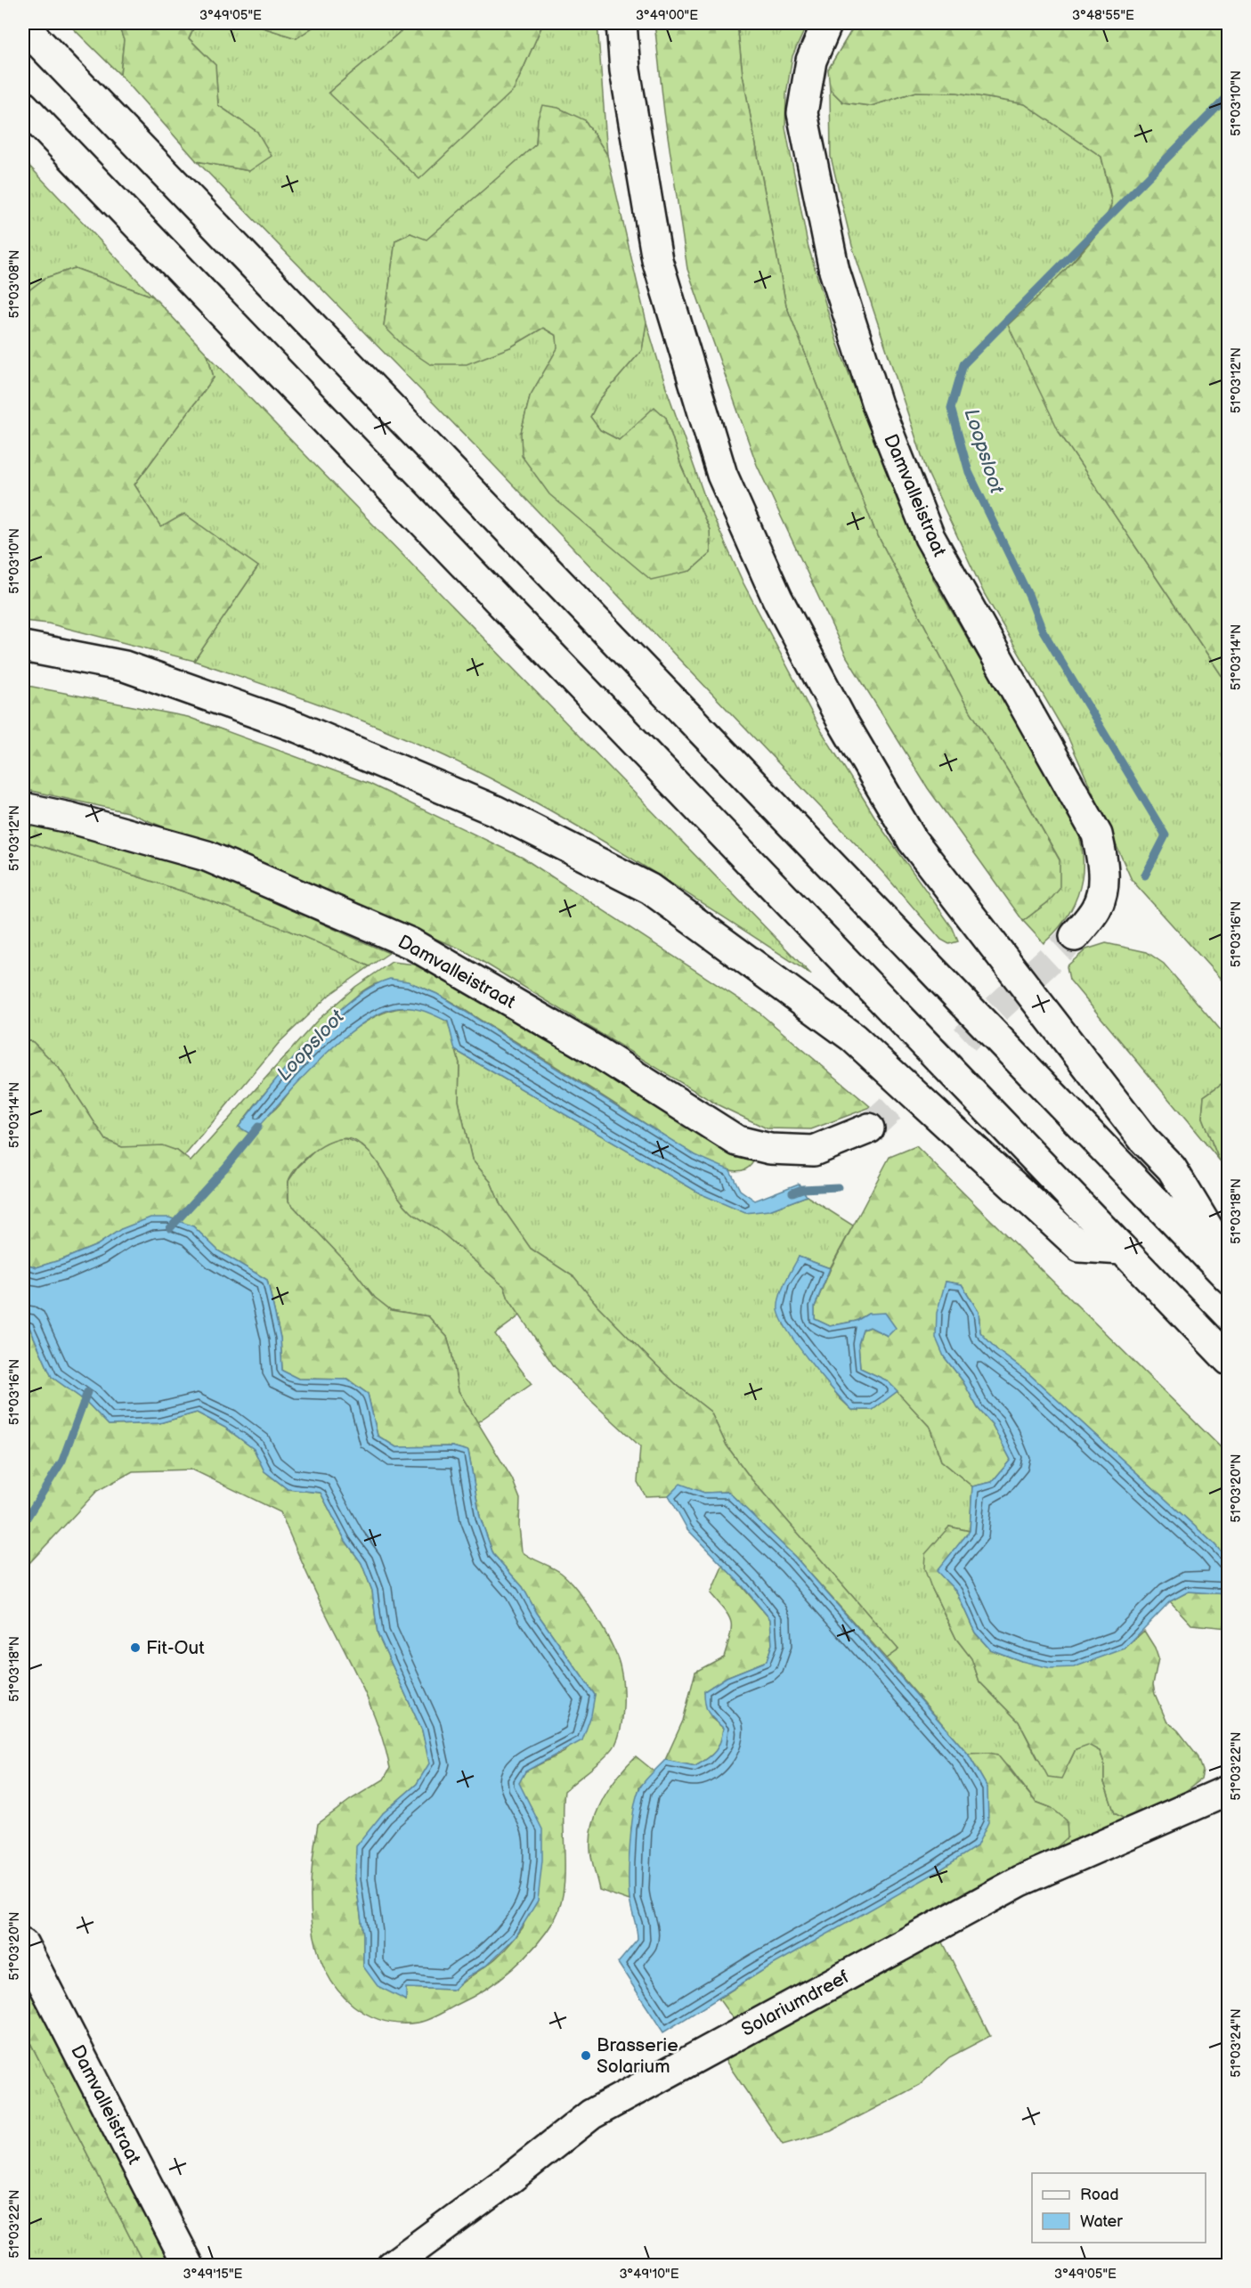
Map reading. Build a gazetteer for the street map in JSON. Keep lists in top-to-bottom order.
{
  "streets": {
    "main road": ["Damvalleistraat", "Solariumdreef"]
  },
  "water": ["Loopsloot"],
  "places": ["Fit-Out", "Brasserie Solarium"],
  "legend": ["Road", "Water"],
  "coordinates": [
    "3°49'05\"E",
    "3°49'00\"E",
    "3°48'55\"E",
    "51°03'10\"N",
    "51°03'08\"N",
    "51°03'12\"N",
    "51°03'14\"N",
    "51°03'16\"N",
    "51°03'18\"N",
    "51°03'20\"N",
    "51°03'22\"N",
    "51°03'24\"N",
    "3°49'15\"E",
    "3°49'10\"E"
  ]
}
